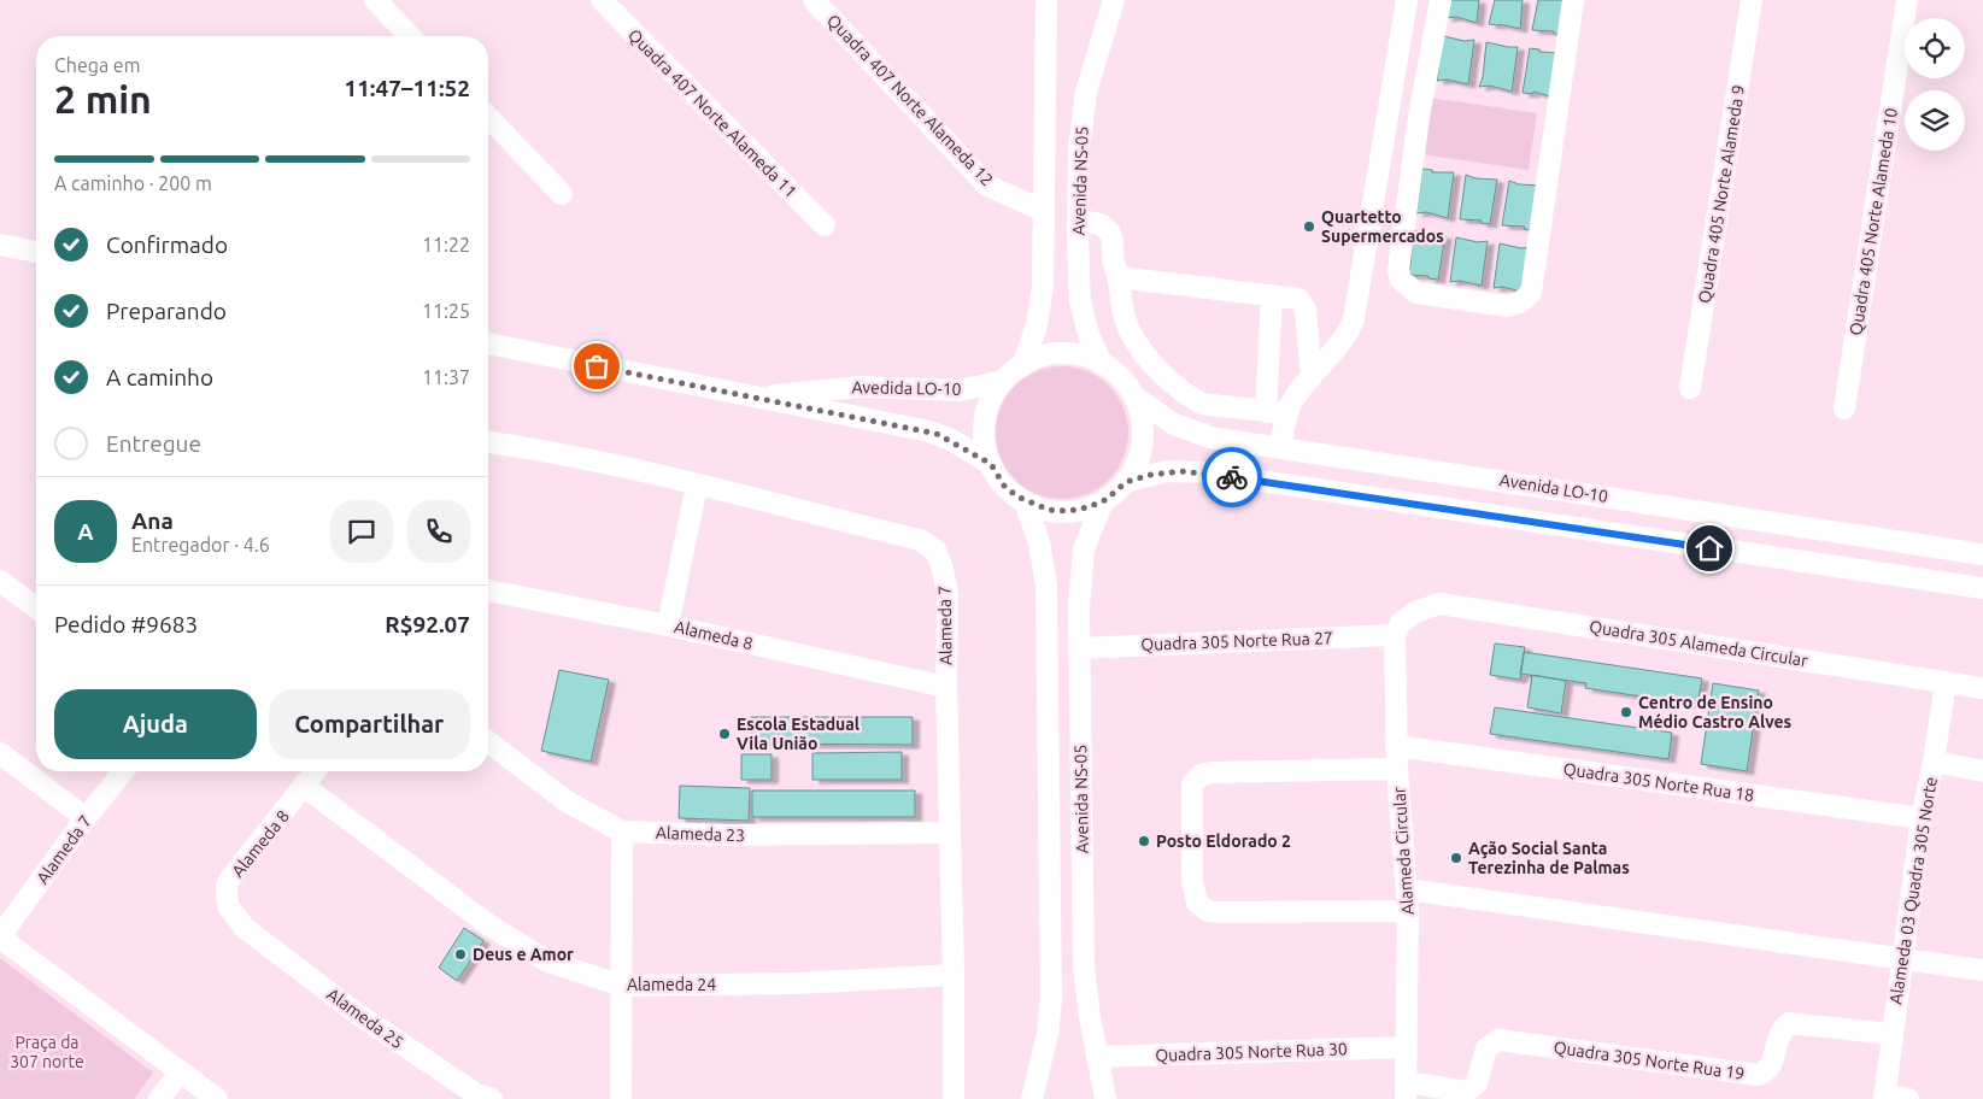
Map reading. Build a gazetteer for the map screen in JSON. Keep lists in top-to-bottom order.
{
  "streets": {
    "street": [
      "Quadra 407 Norte Alameda 12",
      "Quadra 407 Norte Alameda 11",
      "Avenida NS-05",
      "Quadra 405 Norte Alameda 9",
      "Quadra 405 Norte Alameda 10",
      "Avedida LO-10",
      "Avenida LO-10",
      "Alameda 7",
      "Alameda 8",
      "Quadra 305 Norte Rua 27",
      "Quadra 305 Alameda Circular",
      "Quadra 305 Norte Rua 18",
      "Alameda 23",
      "Alameda Circular",
      "Alameda 03 Quadra 305 Norte",
      "Alameda 24",
      "Alameda 25",
      "Quadra 305 Norte Rua 30",
      "Quadra 305 Norte Rua 19"
    ]
  },
  "crossings": [
    ["Quadra 407 Norte Alameda 12", "Avenida NS-05"],
    ["Avenida NS-05", "Avedida LO-10"],
    ["Avenida NS-05", "Avenida LO-10"],
    ["Avenida NS-05", "Quadra 305 Norte Rua 27"],
    ["Avenida NS-05", "Quadra 305 Norte Rua 30"],
    ["Avedida LO-10", "Avenida LO-10"],
    ["Alameda 7", "Alameda 8"],
    ["Alameda 7", "Alameda 23"],
    ["Alameda 7", "Alameda 24"],
    ["Alameda 8", "Alameda 24"],
    ["Alameda 8", "Alameda 25"],
    ["Quadra 305 Norte Rua 27", "Quadra 305 Alameda Circular"],
    ["Quadra 305 Norte Rua 27", "Alameda Circular"],
    ["Quadra 305 Alameda Circular", "Alameda Circular"],
    ["Quadra 305 Alameda Circular", "Alameda 03 Quadra 305 Norte"],
    ["Quadra 305 Norte Rua 18", "Alameda Circular"],
    ["Quadra 305 Norte Rua 18", "Alameda 03 Quadra 305 Norte"],
    ["Alameda Circular", "Quadra 305 Norte Rua 30"],
    ["Alameda Circular", "Quadra 305 Norte Rua 19"],
    ["Alameda 03 Quadra 305 Norte", "Quadra 305 Norte Rua 19"]
  ],
  "parks": ["Praça da 307 norte"],
  "places": [
    "Quartetto Supermercados",
    "Centro de Ensino Médio Castro Alves",
    "Escola Estadual Vila União",
    "Posto Eldorado 2",
    "Ação Social Santa Terezinha de Palmas",
    "Deus e Amor"
  ],
  "page": {
    "heading": ["2 min", "Chega em", "11:47–11:52"],
    "panel": [
      "Ana",
      "Entregador · 4.6",
      "Pedido #9683",
      "R$92.07"
    ],
    "bar": "A caminho · 200 m",
    "list": [
      ["Confirmado", "11:22"],
      ["Preparando", "11:25"],
      ["A caminho", "11:37"],
      "Entregue"
    ],
    "round": "A",
    "buttons": ["Ajuda", "Compartilhar"]
  }
}
